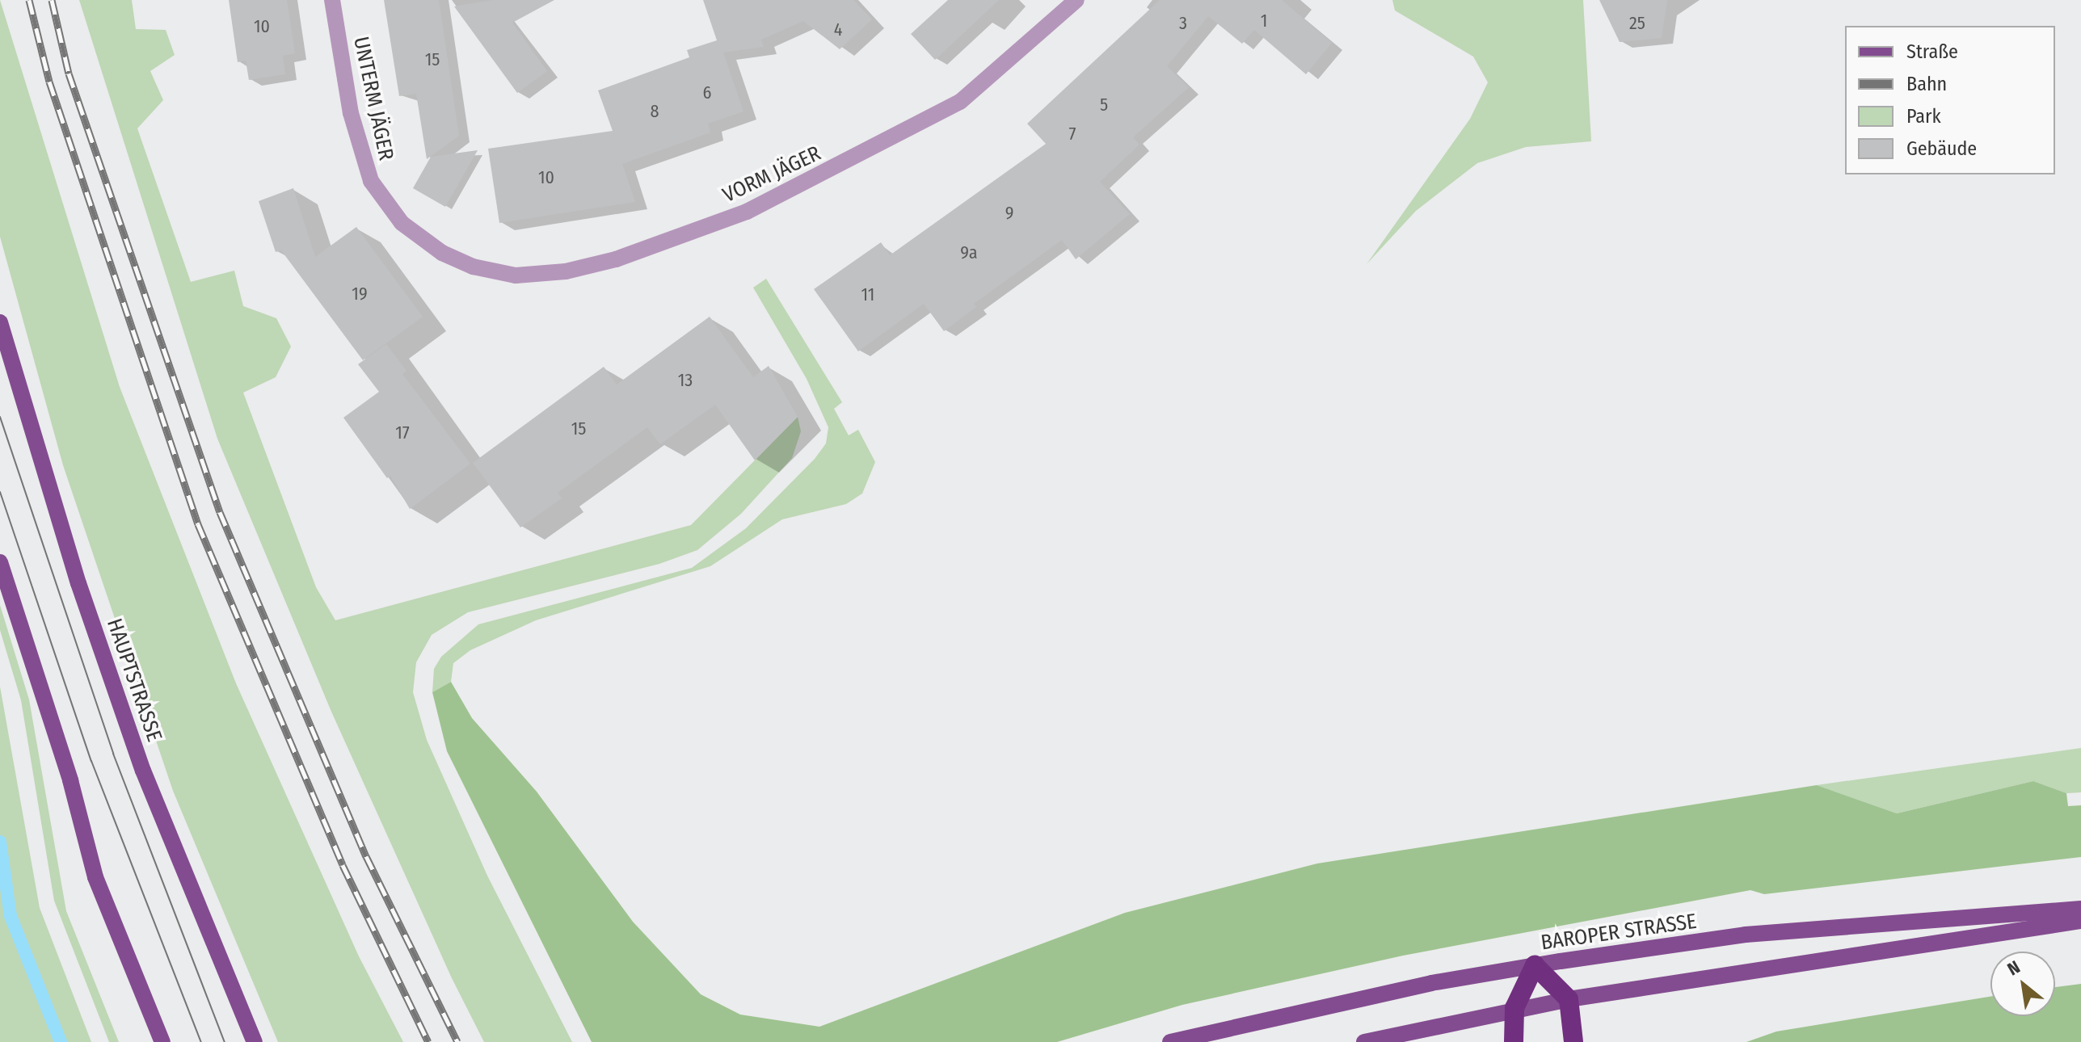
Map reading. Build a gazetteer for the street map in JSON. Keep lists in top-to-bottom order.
{
  "streets": {
    "main road": ["HAUPTSTRASSE", "BAROPER STRASSE"],
    "street": ["UNTERM JÄGER", "VORM JÄGER"]
  },
  "crossings": [
    ["UNTERM JÄGER", "VORM JÄGER"]
  ],
  "house_numbers": [
    "1",
    "3",
    "25",
    "10",
    "4",
    "15",
    "6",
    "5",
    "8",
    "7",
    "10",
    "9",
    "9a",
    "19",
    "11",
    "13",
    "15",
    "17"
  ],
  "legend": [
    "Straße",
    "Bahn",
    "Park",
    "Gebäude"
  ],
  "north": "top left"
}
